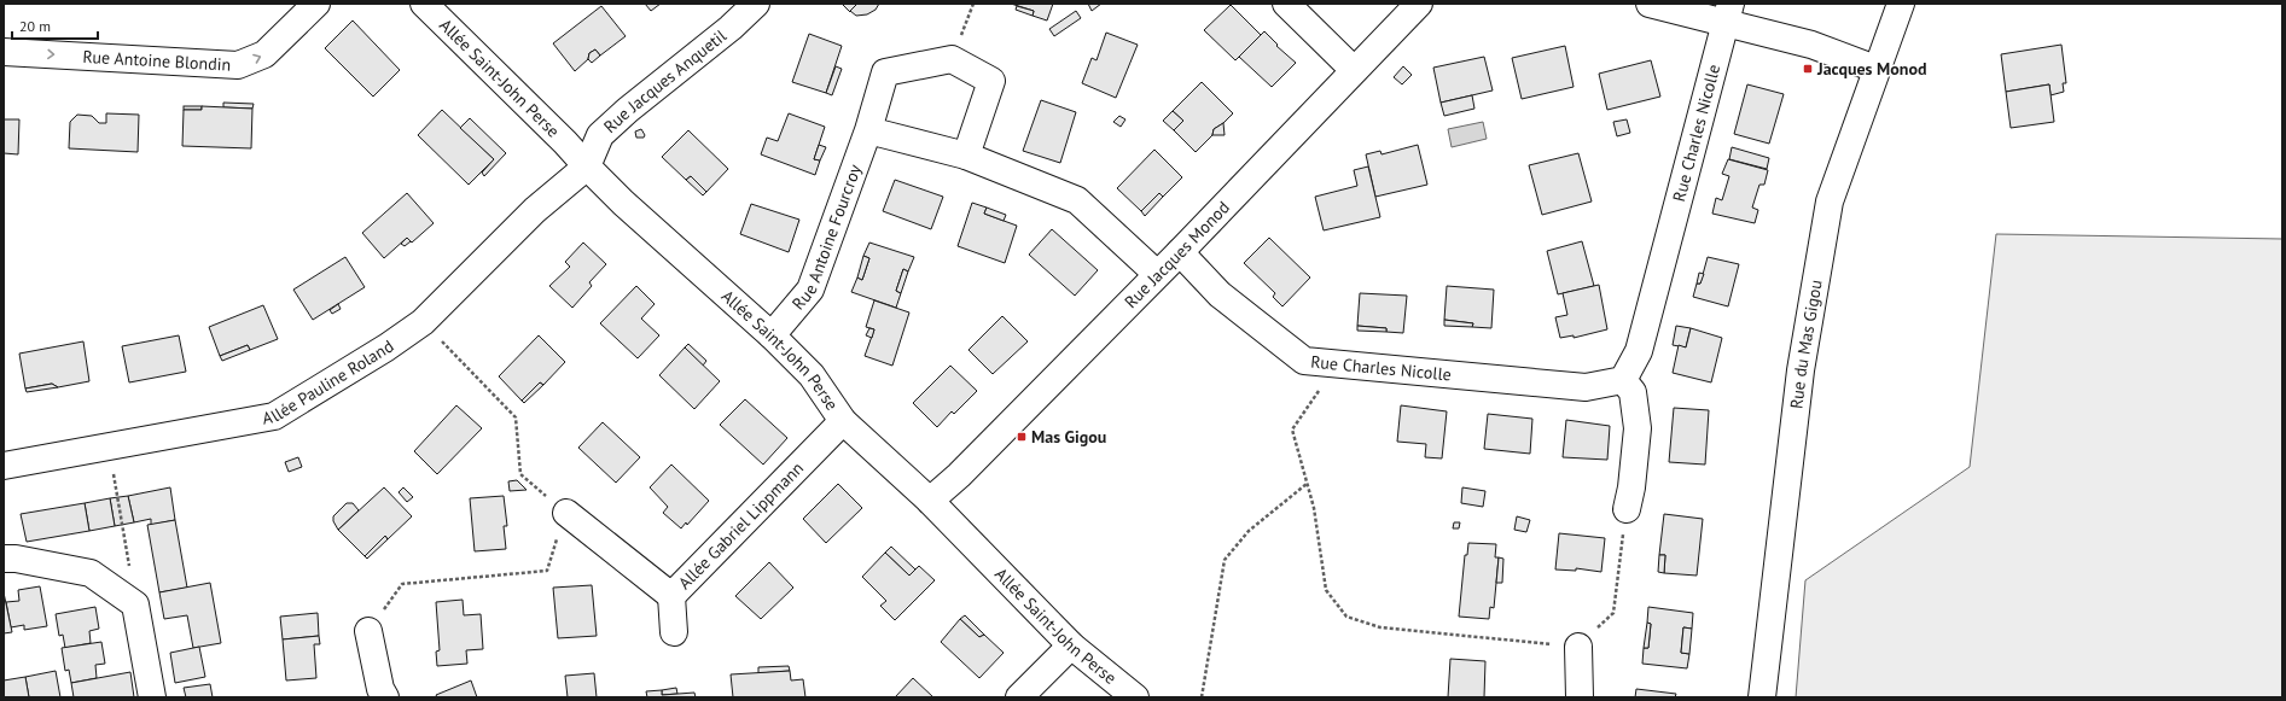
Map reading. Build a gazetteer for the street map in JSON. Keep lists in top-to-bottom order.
{
  "streets": {
    "street": [
      "Rue Antoine Blondin",
      "Allée Saint-John Perse",
      "Rue Jacques Anquetil",
      "Rue Charles Nicolle",
      "Rue Antoine Fourcroy",
      "Rue Jacques Monod",
      "Rue du Mas Gigou",
      "Allée Pauline Roland",
      "Allée Gabriel Lippmann"
    ]
  },
  "crossings": [
    ["Allée Saint-John Perse", "Rue Jacques Anquetil"],
    ["Allée Saint-John Perse", "Rue Antoine Fourcroy"],
    ["Allée Saint-John Perse", "Rue Jacques Monod"],
    ["Allée Saint-John Perse", "Allée Pauline Roland"],
    ["Allée Saint-John Perse", "Allée Gabriel Lippmann"],
    ["Rue Jacques Anquetil", "Allée Pauline Roland"],
    ["Rue Charles Nicolle", "Rue Jacques Monod"]
  ],
  "one_way": ["Rue Antoine Blondin"],
  "places": {
    "transit": ["Jacques Monod", "Mas Gigou"]
  },
  "scale_bar": "20 m"
}
